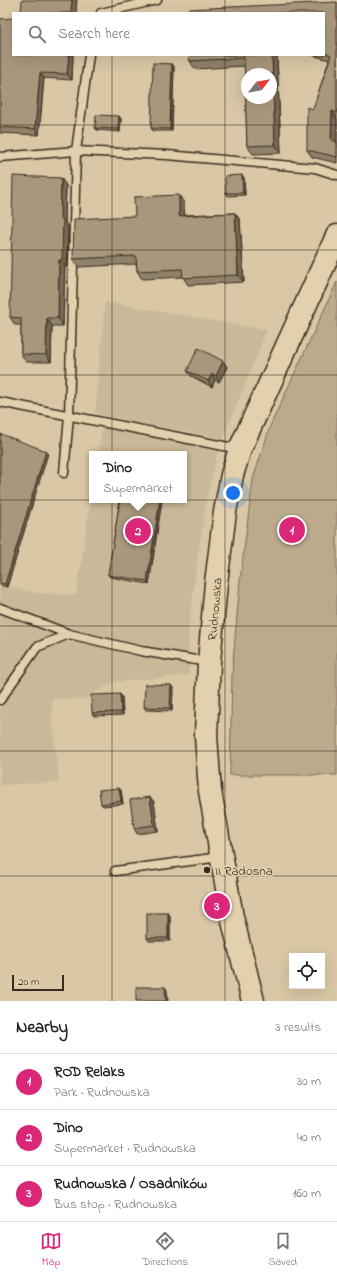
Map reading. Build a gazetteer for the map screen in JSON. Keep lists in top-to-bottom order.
{
  "streets": {
    "main road": ["Rudnowska"]
  },
  "places": ["II Radosna"],
  "scale_bar": "20 m",
  "north": "top right",
  "page": {
    "search": "Search here",
    "popup": ["Dino", "Supermarket"],
    "pins": ["1", "2", "3"],
    "scale": "20 m",
    "heading": ["Nearby", "3 results"],
    "list": [
      {
        "mark": "1",
        "name": "ROD Relaks",
        "note": "Park · Rudnowska",
        "value": "30 m"
      },
      {
        "mark": "2",
        "name": "Dino",
        "note": "Supermarket · Rudnowska",
        "value": "40 m"
      },
      {
        "mark": "3",
        "name": "Rudnowska / Osadników",
        "note": "Bus stop · Rudnowska",
        "value": "160 m"
      }
    ],
    "nav": ["Map", "Directions", "Saved"]
  }
}
